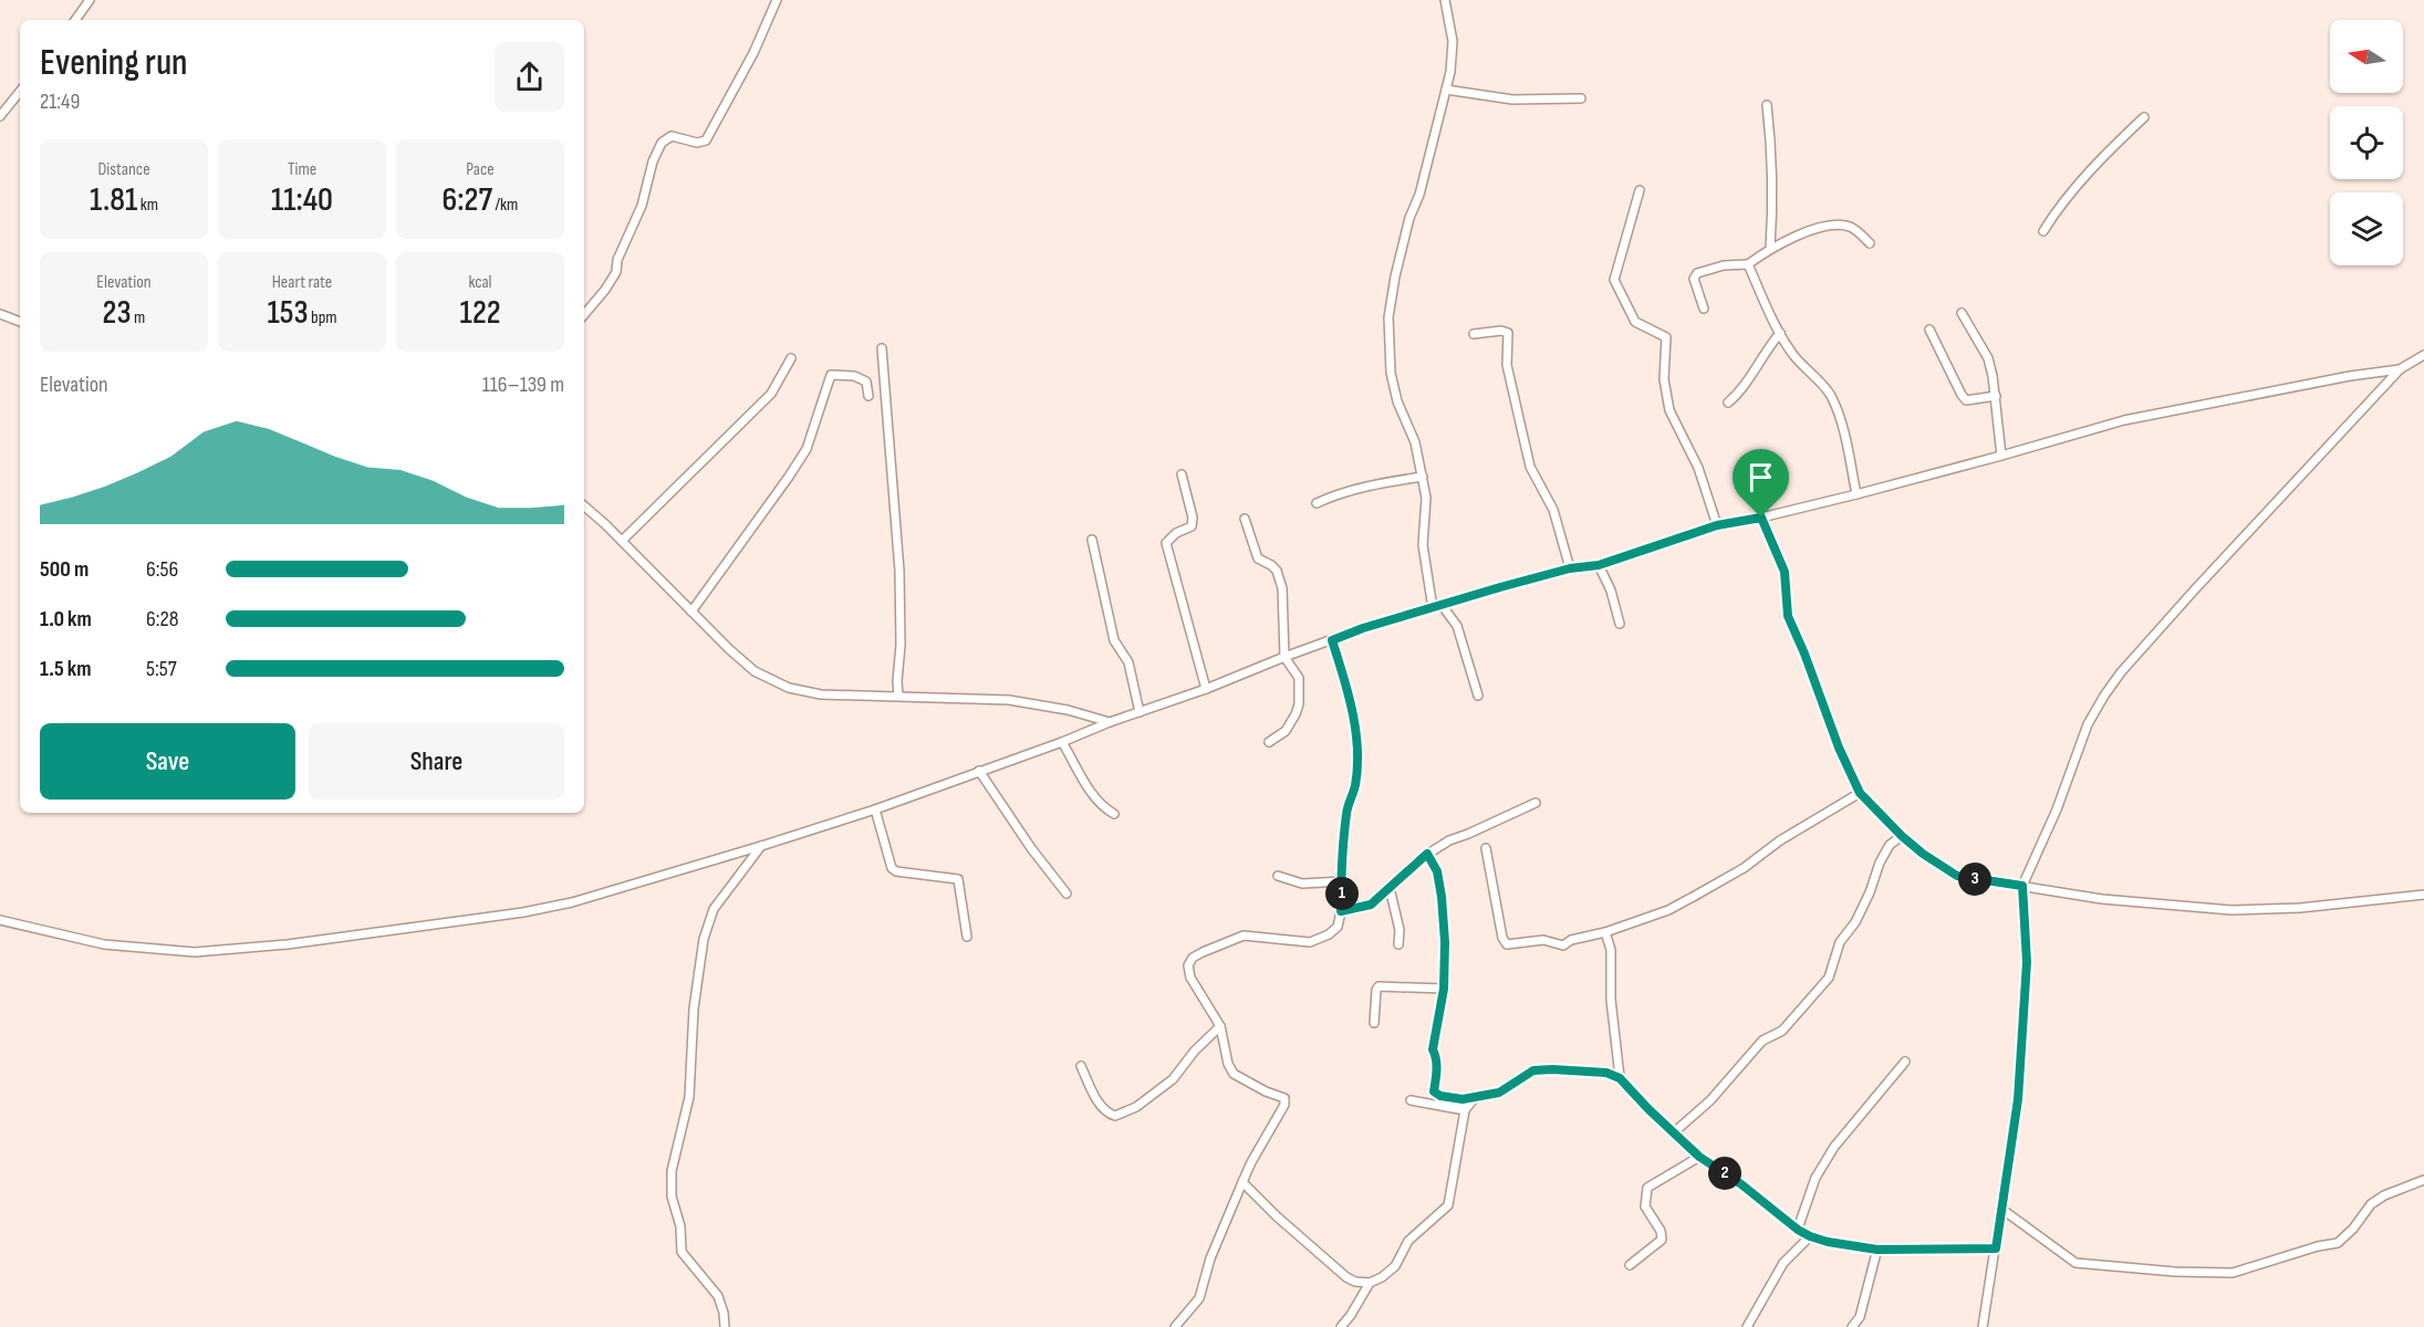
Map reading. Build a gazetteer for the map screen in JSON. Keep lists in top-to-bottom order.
{
  "north": "left",
  "page": {
    "heading": ["Evening run", "21:49"],
    "stats": [
      ["Distance", "1.81 km"],
      ["Time", "11:40"],
      ["Pace", "6:27 /km"],
      ["Elevation", "23 m"],
      ["Heart rate", "153 bpm"],
      ["kcal", "122"]
    ],
    "chart": ["Elevation", "116–139 m"],
    "list": [
      {
        "name": "500 m",
        "note": "6:56"
      },
      {
        "name": "1.0 km",
        "note": "6:28"
      },
      {
        "name": "1.5 km",
        "note": "5:57"
      }
    ],
    "buttons": ["Save", "Share"],
    "pins": ["3", "1", "2"]
  }
}
